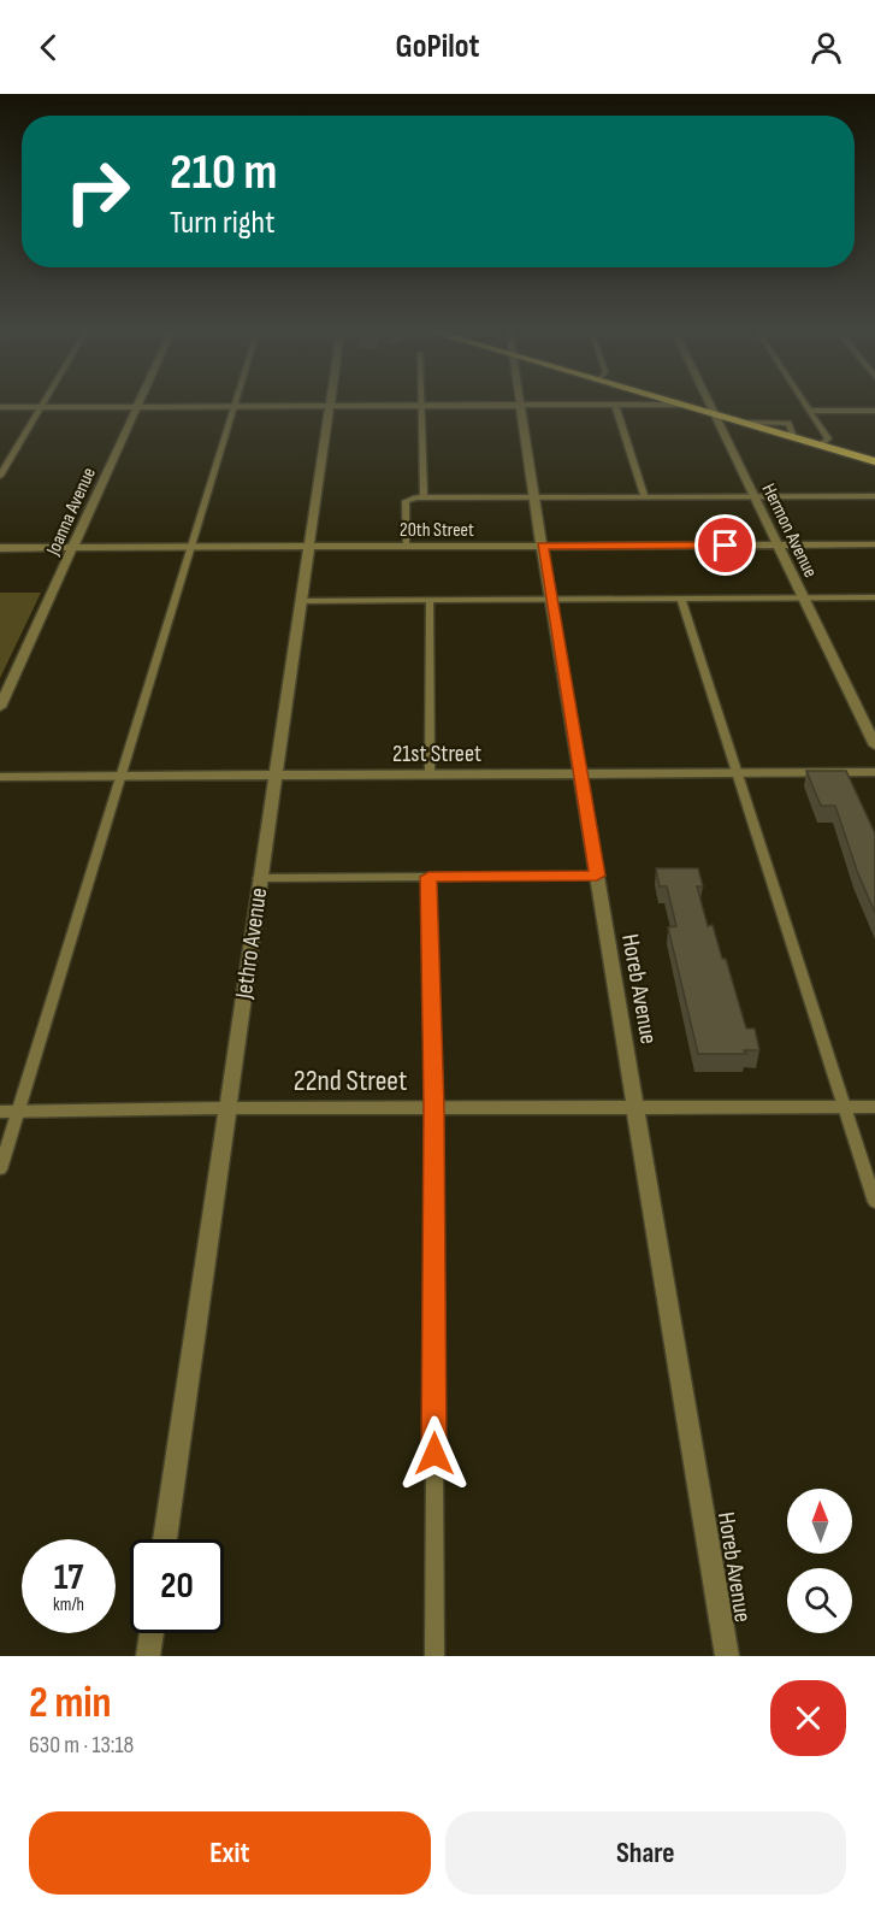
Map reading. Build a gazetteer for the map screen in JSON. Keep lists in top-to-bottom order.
{
  "streets": {
    "street": [
      "Joanna Avenue",
      "20th Street",
      "Hermon Avenue",
      "21st Street",
      "Jethro Avenue",
      "Horeb Avenue",
      "22nd Street"
    ]
  },
  "crossings": [
    ["Joanna Avenue", "20th Street"],
    ["20th Street", "Hermon Avenue"],
    ["20th Street", "Jethro Avenue"],
    ["20th Street", "Horeb Avenue"],
    ["21st Street", "Jethro Avenue"],
    ["21st Street", "Horeb Avenue"],
    ["Jethro Avenue", "22nd Street"],
    ["Horeb Avenue", "22nd Street"]
  ],
  "north": "top",
  "page": {
    "header": "GoPilot",
    "turn": ["210 m", "Turn right"],
    "speed": "17 km/h",
    "limit": "20",
    "heading": ["2 min", "630 m · 13:18"],
    "buttons": ["Exit", "Share"]
  }
}
